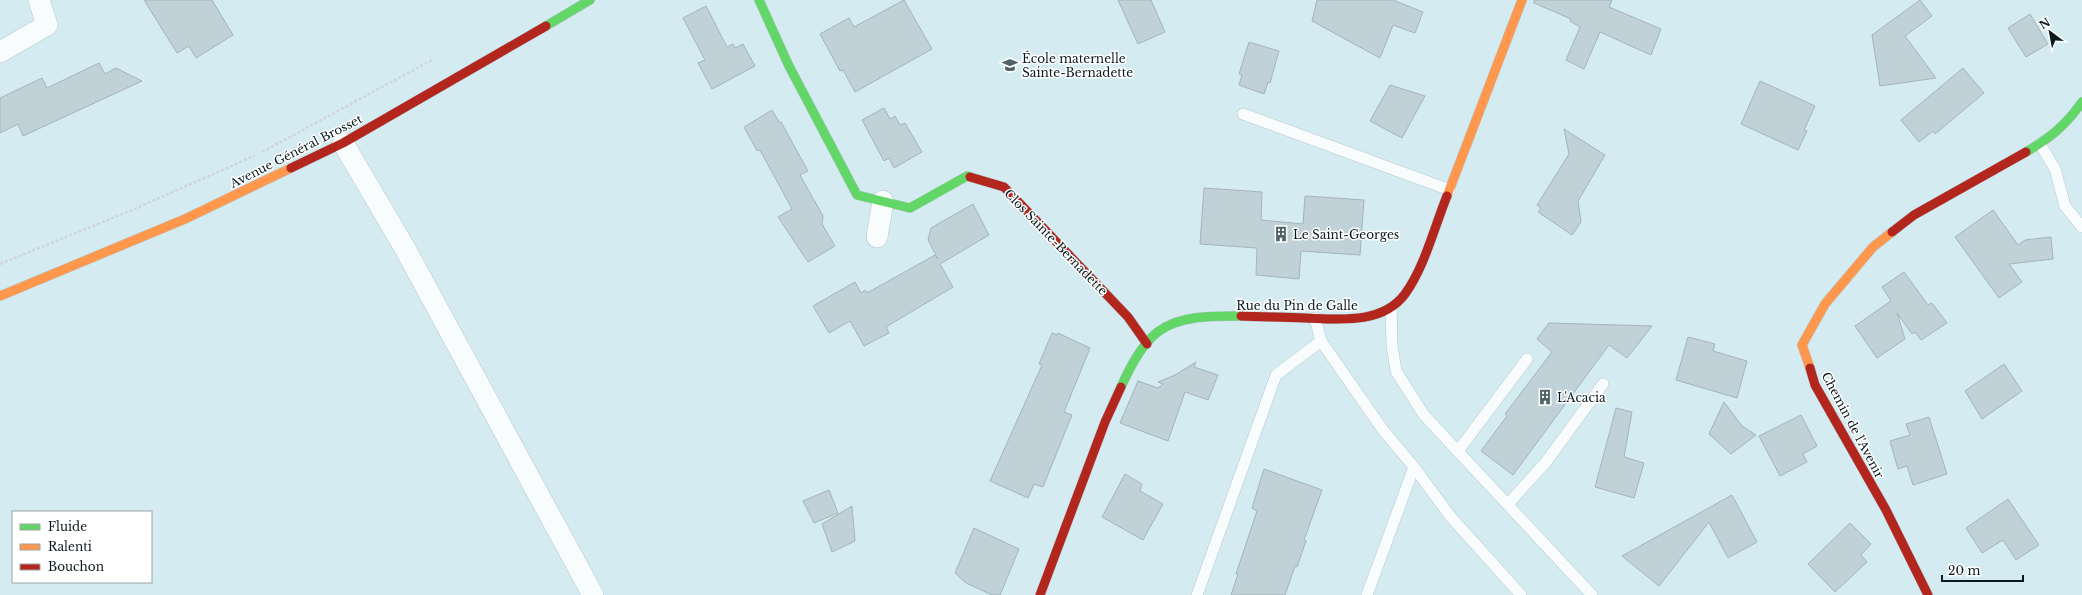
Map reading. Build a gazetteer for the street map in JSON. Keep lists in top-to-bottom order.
{
  "streets": {
    "street": [
      "Avenue Général Brosset",
      "Clos Sainte-Bernadette",
      "Rue du Pin de Galle",
      "Chemin de l'Avenir"
    ]
  },
  "crossings": [
    ["Clos Sainte-Bernadette", "Rue du Pin de Galle"]
  ],
  "places": {
    "school or university": ["École maternelle Sainte-Bernadette"],
    "building": ["Le Saint-Georges", "L'Acacia"]
  },
  "legend": ["Fluide", "Ralenti", "Bouchon"],
  "scale_bar": "20 m",
  "north": "top left"
}
